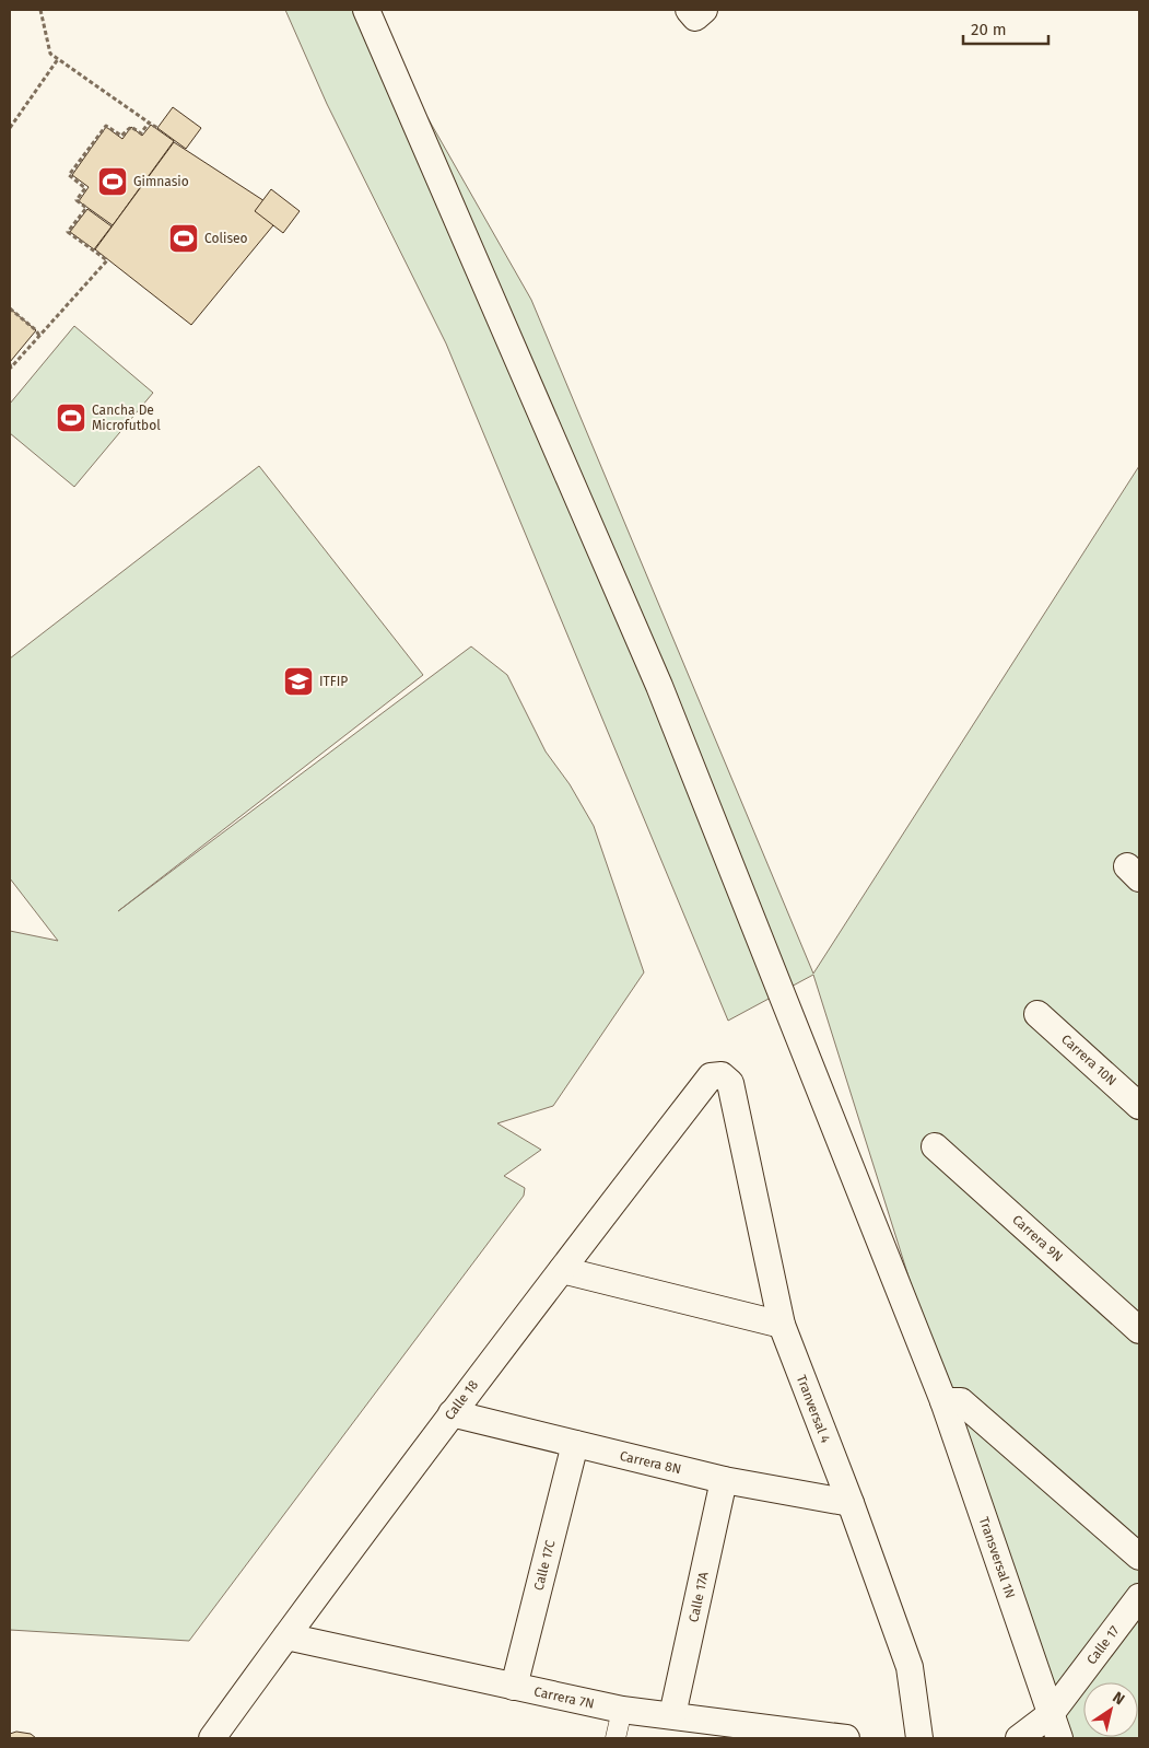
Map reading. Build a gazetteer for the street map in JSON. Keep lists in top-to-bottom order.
{
  "streets": {
    "street": [
      "Carrera 10N",
      "Carrera 9N",
      "Calle 18",
      "Tranversal 4",
      "Carrera 8N",
      "Transversal 1N",
      "Calle 17C",
      "Calle 17A",
      "Calle 17",
      "Carrera 7N"
    ]
  },
  "crossings": [
    ["Calle 18", "Tranversal 4"],
    ["Calle 18", "Carrera 8N"],
    ["Calle 18", "Carrera 7N"],
    ["Tranversal 4", "Carrera 8N"],
    ["Carrera 8N", "Calle 17C"],
    ["Carrera 8N", "Calle 17A"],
    ["Transversal 1N", "Calle 17"],
    ["Calle 17C", "Carrera 7N"],
    ["Calle 17A", "Carrera 7N"]
  ],
  "places": {
    "sports": ["Gimnasio", "Coliseo", "Cancha De Microfutbol"],
    "school or university": ["ITFIP"]
  },
  "scale_bar": "20 m",
  "north": "top right"
}
